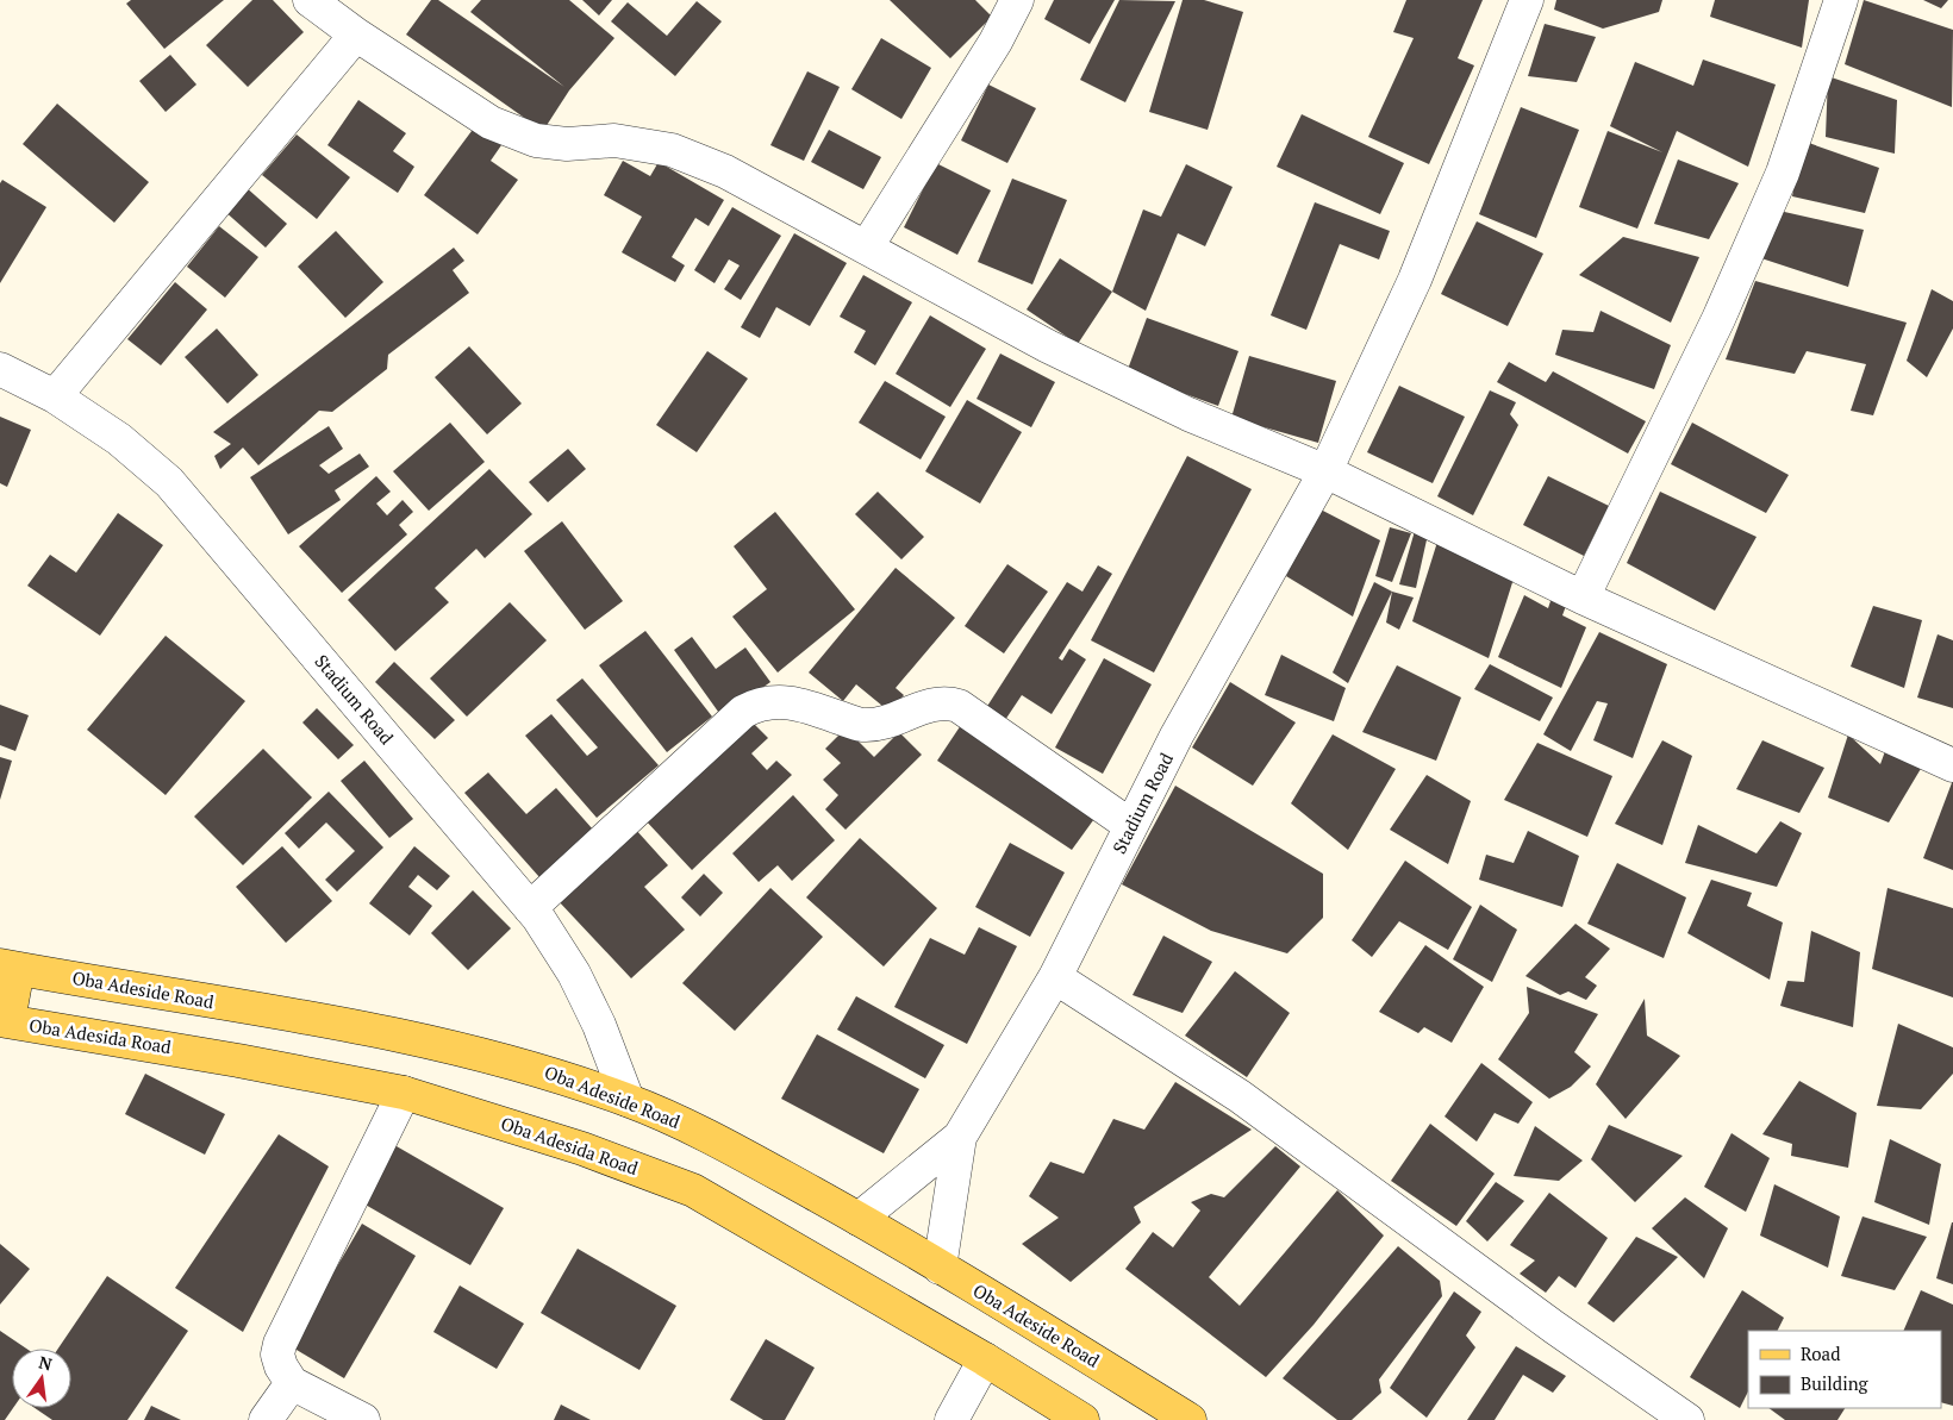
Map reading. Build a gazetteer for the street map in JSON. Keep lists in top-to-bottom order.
{
  "streets": {
    "main road": ["Oba Adeside Road", "Oba Adesida Road"],
    "street": ["Stadium Road"]
  },
  "crossings": [
    ["Stadium Road", "Oba Adeside Road"]
  ],
  "legend": ["Road", "Building"],
  "north": "top"
}
